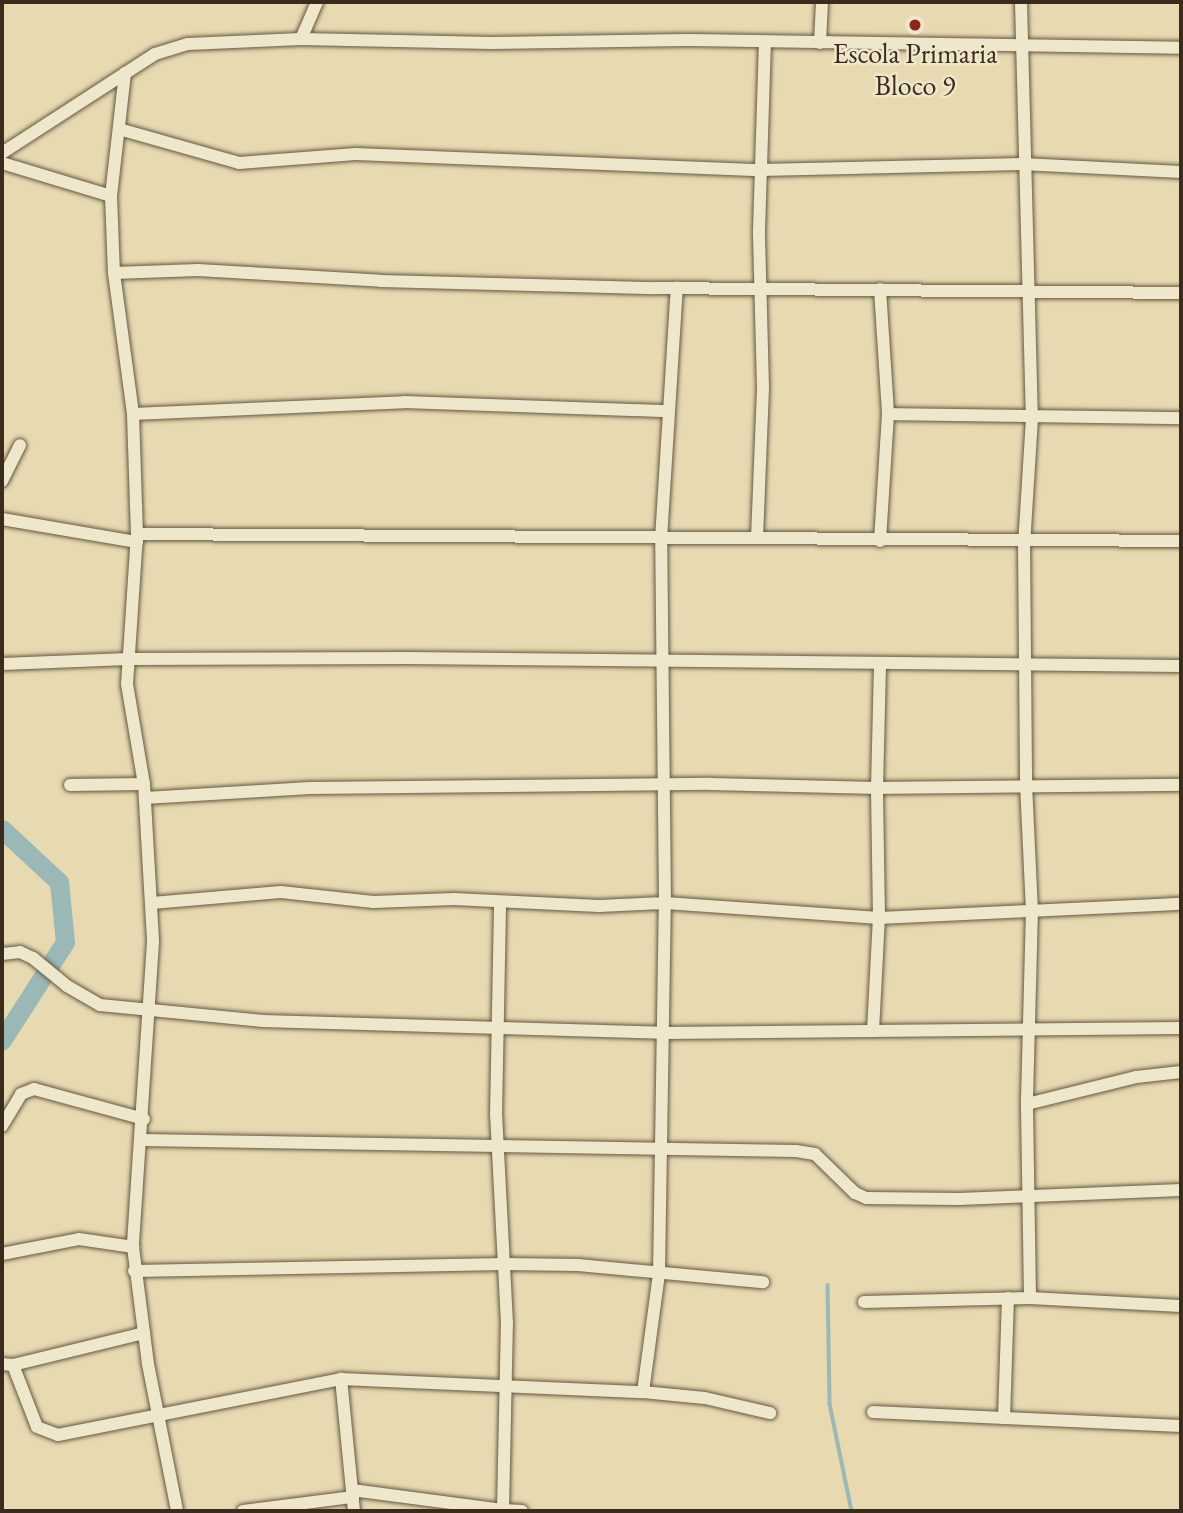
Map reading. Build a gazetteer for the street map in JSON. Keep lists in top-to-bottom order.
{
  "places": ["Escola Primaria Bloco 9"]
}
